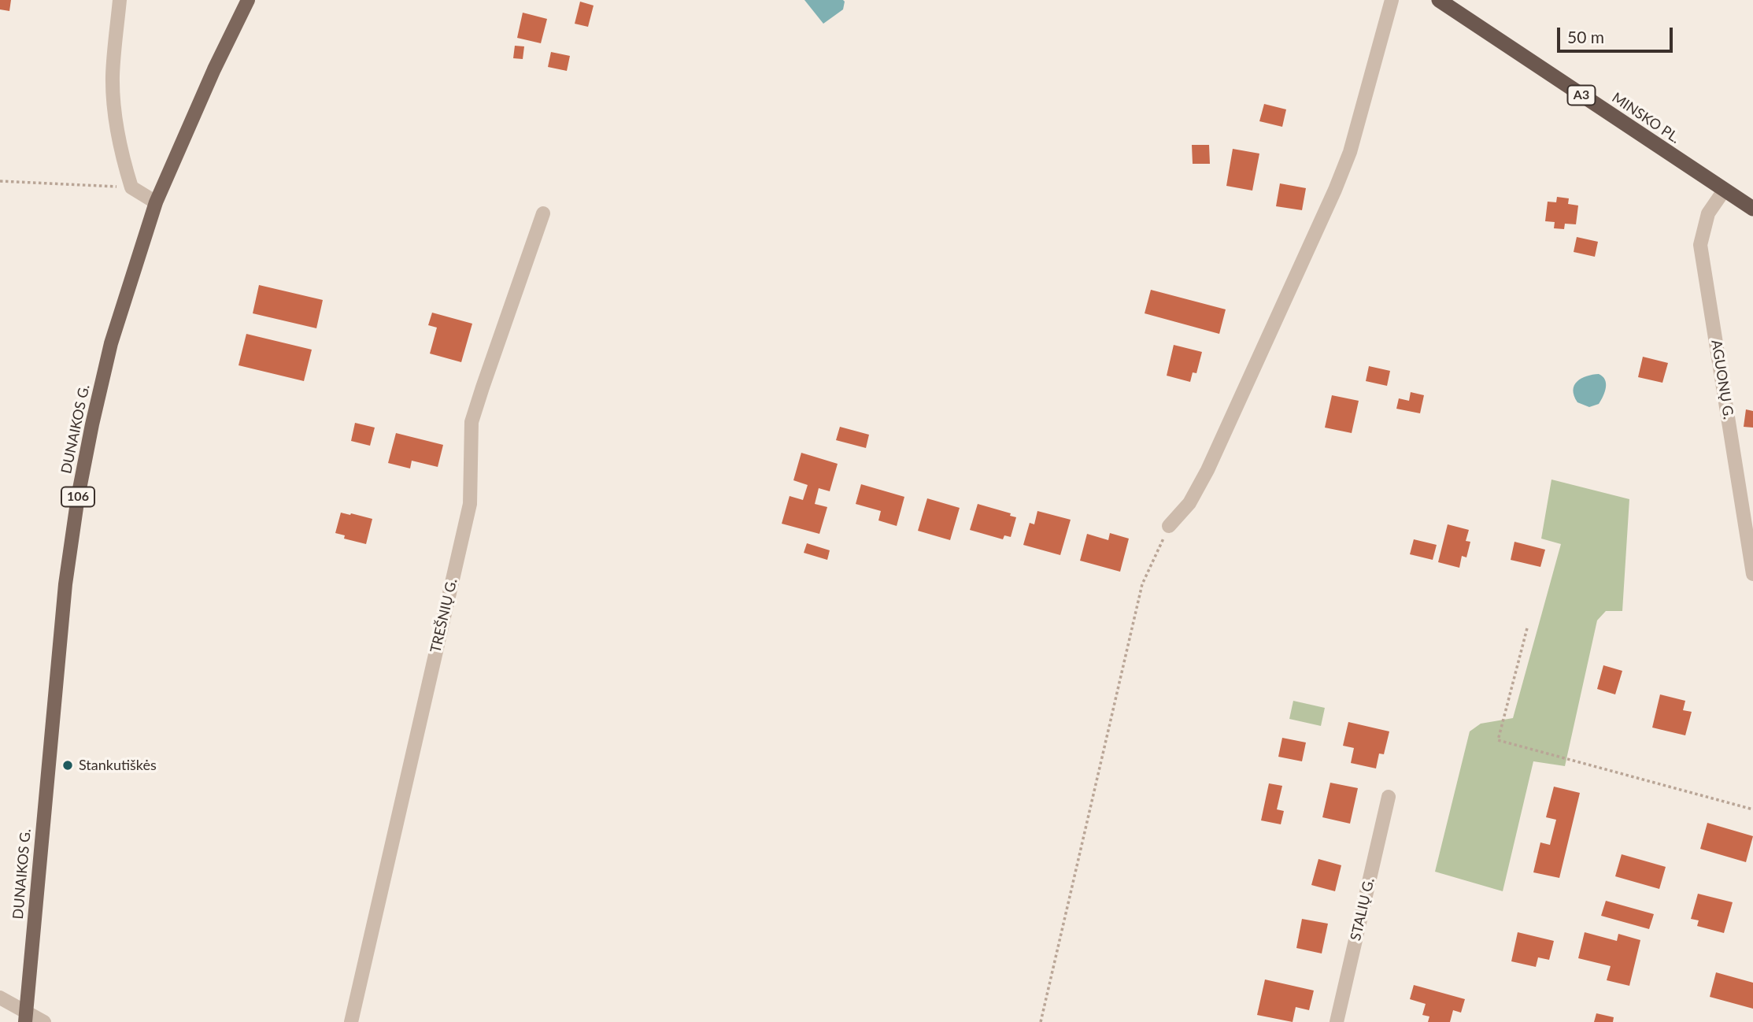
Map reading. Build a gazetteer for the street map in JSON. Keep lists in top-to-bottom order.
{
  "streets": {
    "highway": ["A3", "MINSKO PL."],
    "main road": ["DUNAIKOS G.", "106"],
    "street": ["AGUONŲ G.", "TREŠNIŲ G.", "STALIŲ G."]
  },
  "crossings": [
    ["MINSKO PL.", "AGUONŲ G."]
  ],
  "places": ["Stankutiškės"],
  "scale_bar": "50 m"
}
